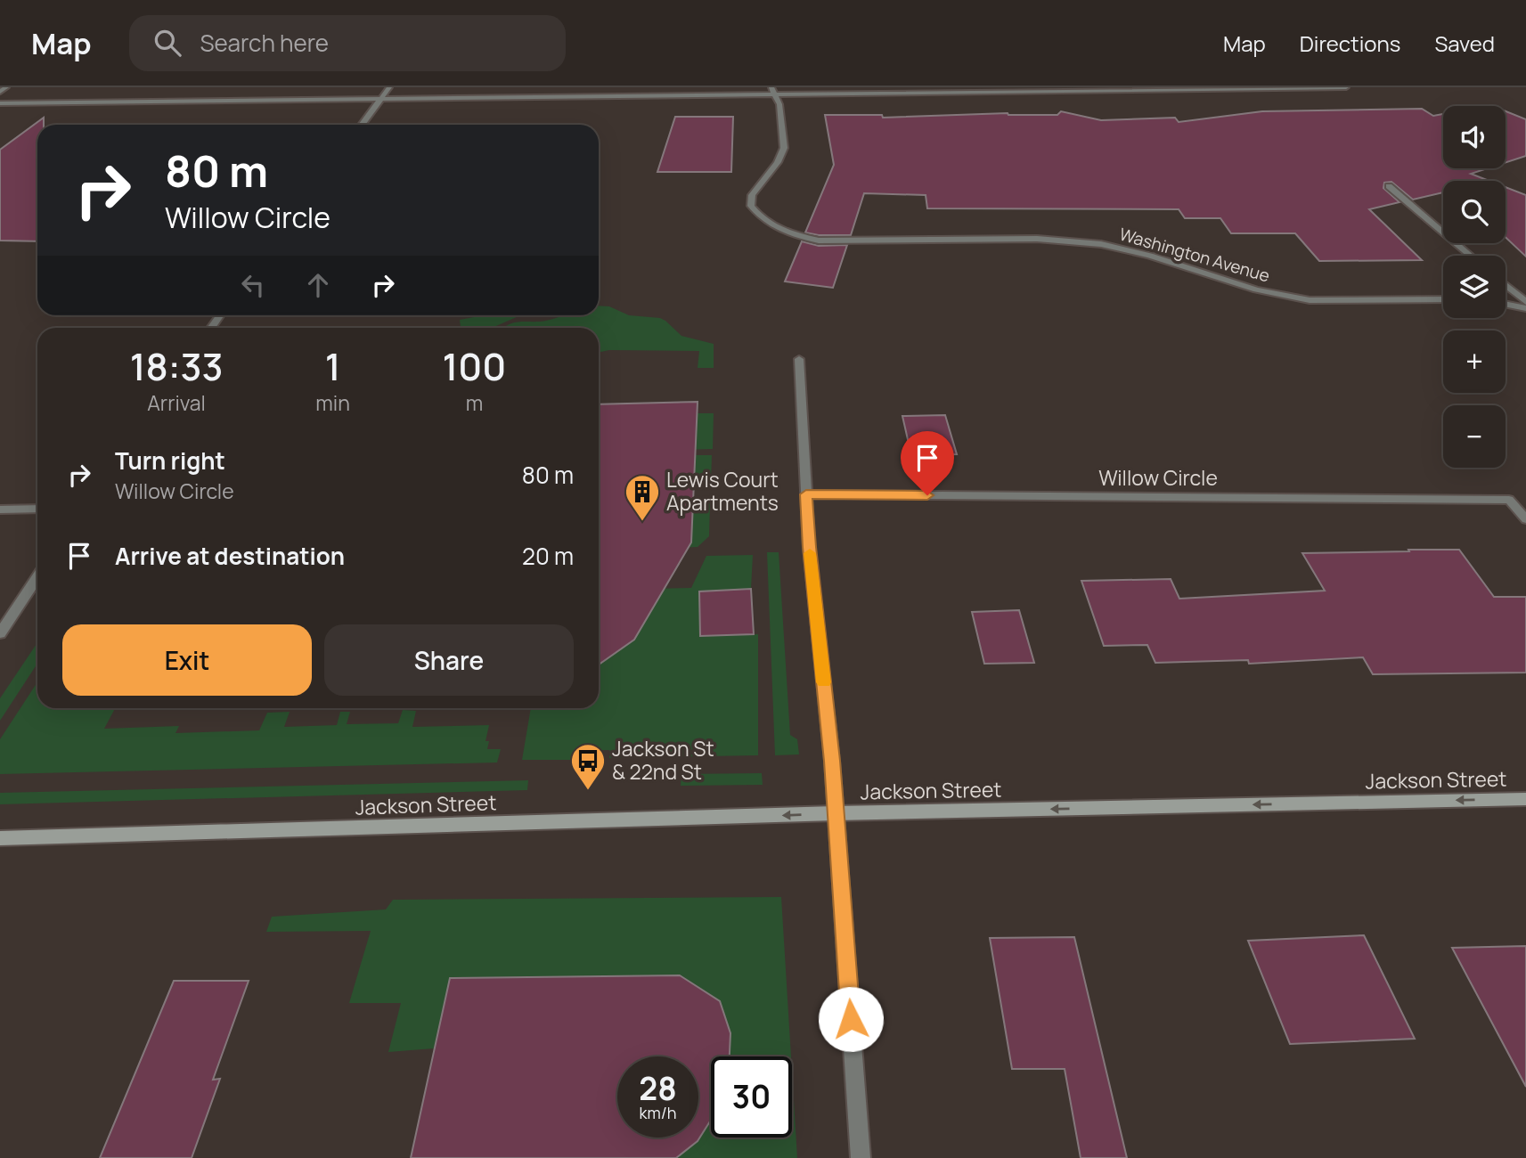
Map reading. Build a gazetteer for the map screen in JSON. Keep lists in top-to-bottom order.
{
  "streets": {
    "main road": ["Jackson Street"],
    "street": ["Washington Avenue", "Willow Circle"]
  },
  "one_way": ["Jackson Street"],
  "places": {
    "building": ["Lewis Court Apartments"],
    "bus stop": ["Jackson St & 22nd St"]
  },
  "page": {
    "header": "Map",
    "search": "Search here",
    "nav": ["Map", "Directions", "Saved"],
    "map_buttons": ["+", "−"],
    "turn": ["80 m", "Willow Circle"],
    "eta": [
      "18:33",
      "Arrival",
      "1",
      "min",
      "100",
      "m"
    ],
    "list": [
      {
        "name": "Turn right",
        "note": "Willow Circle",
        "value": "80 m"
      },
      {
        "name": "Arrive at destination",
        "value": "20 m"
      }
    ],
    "buttons": ["Exit", "Share"],
    "speed": "28 km/h",
    "limit": "30"
  }
}
